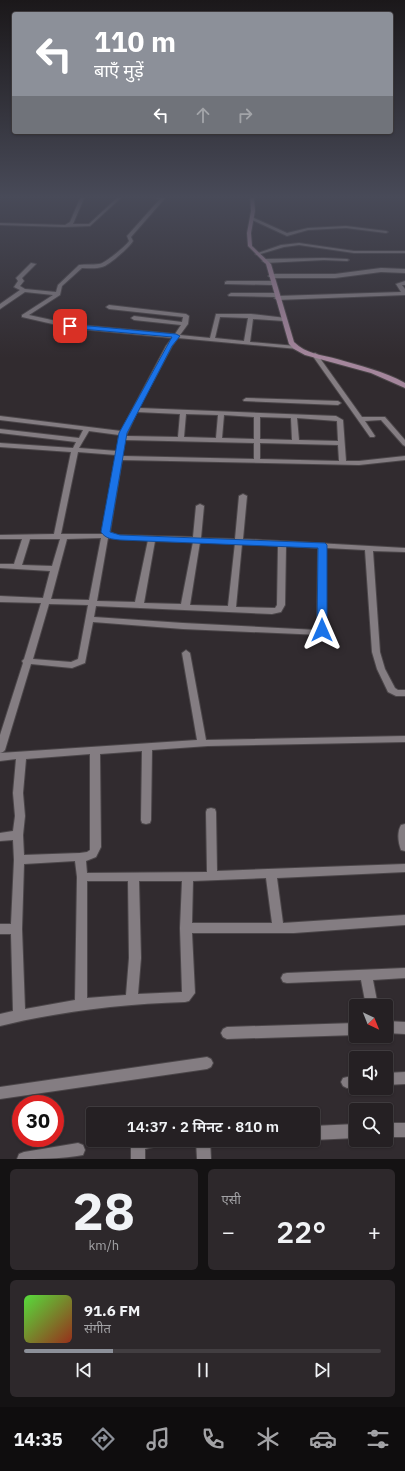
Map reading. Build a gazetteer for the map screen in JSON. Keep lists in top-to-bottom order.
{
  "north": "bottom right",
  "page": {
    "turn": ["110 m", "बाएँ मुड़ें"],
    "limit": "30",
    "trip": "14:37 · 2 मिनट · 810 m",
    "tile": [
      ["28", "km/h"],
      "एसी"
    ],
    "heat": ["−", "22°", "+"],
    "song": ["91.6 FM", "संगीत"],
    "tabs": "14:35"
  }
}
